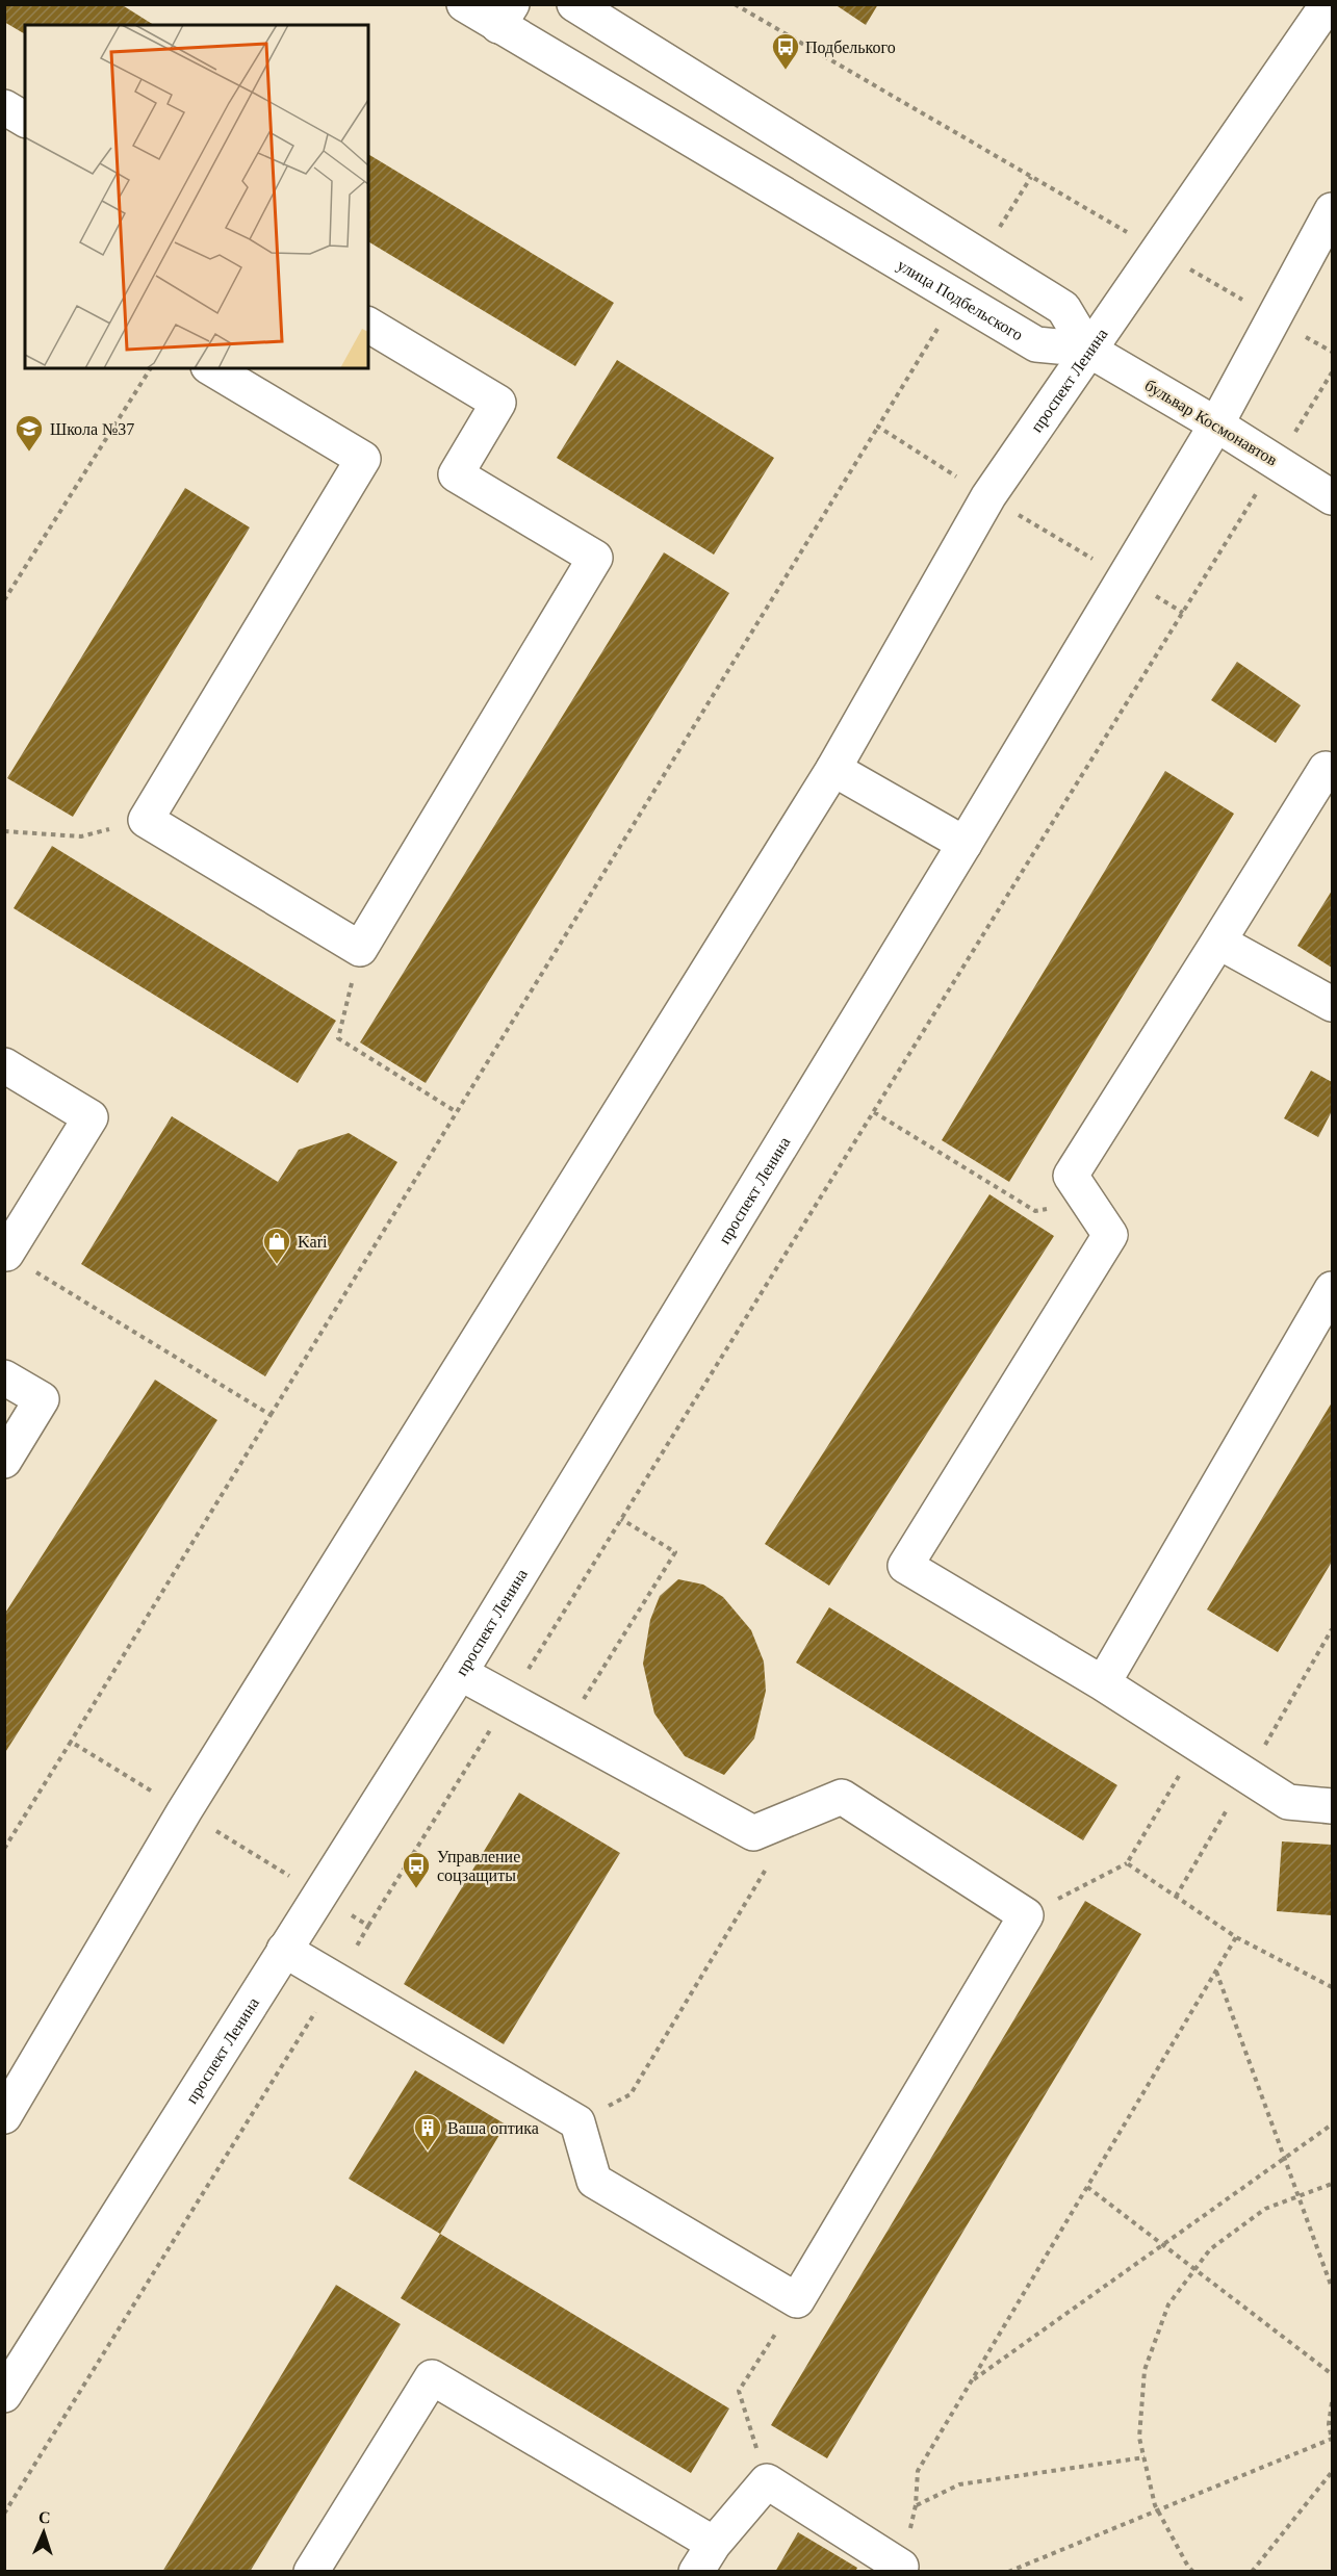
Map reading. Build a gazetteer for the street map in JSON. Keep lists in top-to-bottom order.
{
  "streets": {
    "main road": ["улица Подбельского", "проспект Ленина", "бульвар Космонавтов"]
  },
  "crossings": [
    ["улица Подбельского", "проспект Ленина"],
    ["улица Подбельского", "бульвар Космонавтов"],
    ["проспект Ленина", "бульвар Космонавтов"]
  ],
  "places": {
    "bus stop": ["Подбелького", "Управление соцзащиты"],
    "school or university": ["Школа №37"],
    "shop": ["Kari"],
    "building": ["Ваша оптика"]
  },
  "north": "top"
}
